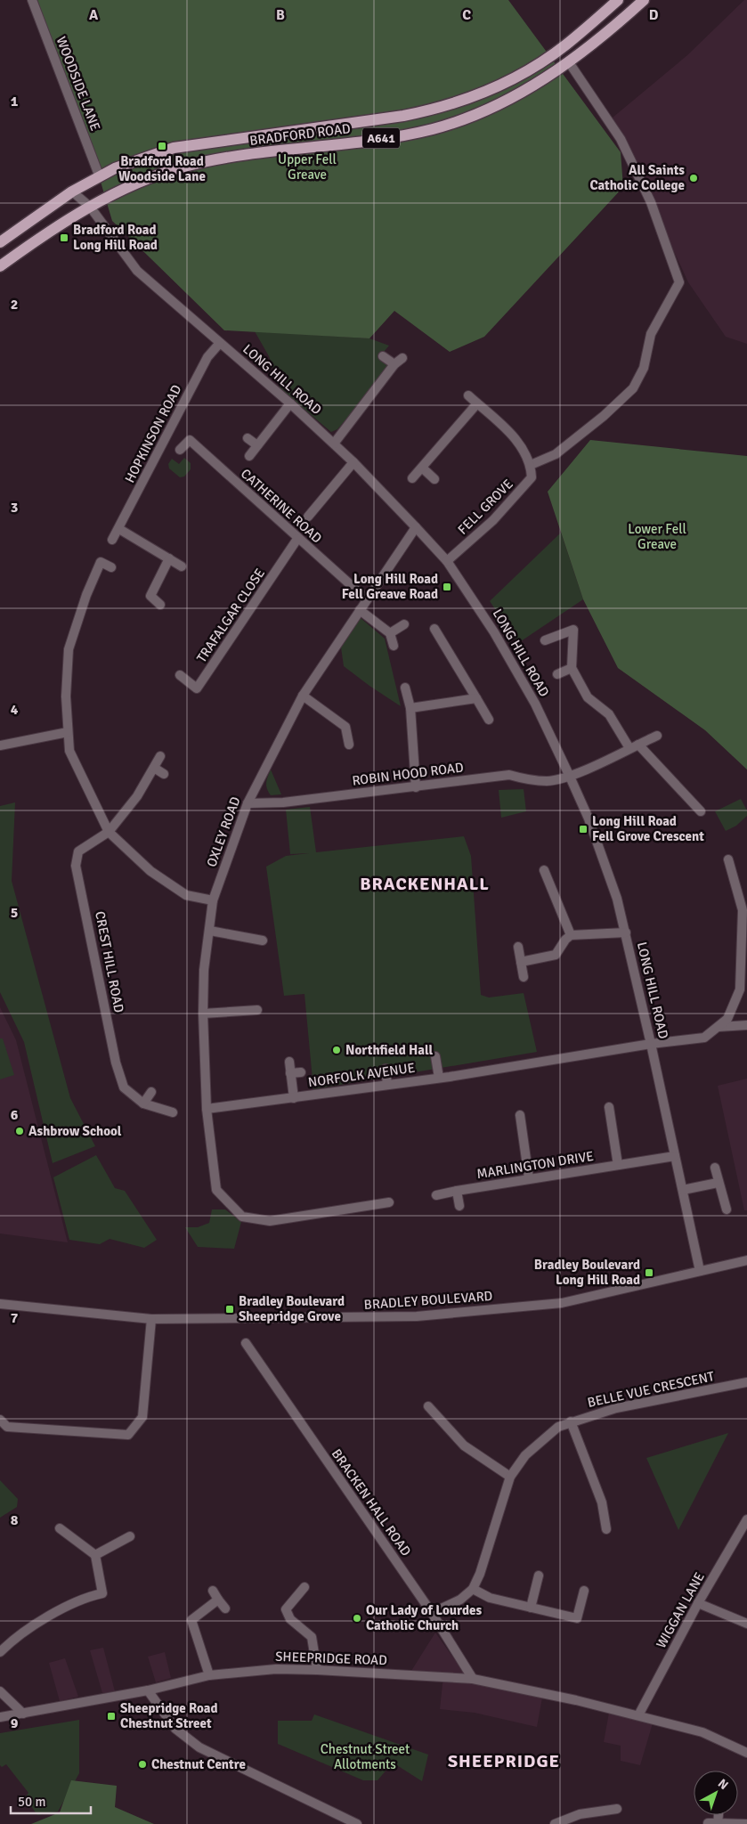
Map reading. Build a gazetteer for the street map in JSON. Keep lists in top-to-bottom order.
{
  "streets": {
    "main road": ["BRADFORD ROAD", "A641"],
    "street": [
      "WOODSIDE LANE",
      "LONG HILL ROAD",
      "HOPKINSON ROAD",
      "CATHERINE ROAD",
      "FELL GROVE",
      "TRAFALGAR CLOSE",
      "ROBIN HOOD ROAD",
      "OXLEY ROAD",
      "CREST HILL ROAD",
      "NORFOLK AVENUE",
      "MARLINGTON DRIVE",
      "BRADLEY BOULEVARD",
      "BELLE VUE CRESCENT",
      "BRACKEN HALL ROAD",
      "WIGGAN LANE",
      "SHEEPRIDGE ROAD"
    ]
  },
  "crossings": [
    ["WOODSIDE LANE", "BRADFORD ROAD"],
    ["BRADFORD ROAD", "LONG HILL ROAD"],
    ["LONG HILL ROAD", "HOPKINSON ROAD"],
    ["LONG HILL ROAD", "FELL GROVE"],
    ["LONG HILL ROAD", "ROBIN HOOD ROAD"],
    ["LONG HILL ROAD", "OXLEY ROAD"],
    ["LONG HILL ROAD", "NORFOLK AVENUE"],
    ["LONG HILL ROAD", "MARLINGTON DRIVE"],
    ["LONG HILL ROAD", "BRADLEY BOULEVARD"],
    ["CATHERINE ROAD", "TRAFALGAR CLOSE"],
    ["CATHERINE ROAD", "OXLEY ROAD"],
    ["ROBIN HOOD ROAD", "OXLEY ROAD"],
    ["OXLEY ROAD", "NORFOLK AVENUE"],
    ["BRACKEN HALL ROAD", "SHEEPRIDGE ROAD"],
    ["WIGGAN LANE", "SHEEPRIDGE ROAD"]
  ],
  "districts": ["BRACKENHALL", "SHEEPRIDGE"],
  "parks": ["Upper Fell Greave", "Lower Fell Greave", "Chestnut Street Allotments"],
  "places": {
    "transit": [
      "Bradford Road Woodside Lane",
      "Bradford Road Long Hill Road",
      "Long Hill Road Fell Greave Road",
      "Long Hill Road Fell Grove Crescent",
      "Bradley Boulevard Long Hill Road",
      "Bradley Boulevard Sheepridge Grove",
      "Sheepridge Road Chestnut Street"
    ],
    "other": [
      "All Saints Catholic College",
      "Northfield Hall",
      "Ashbrow School",
      "Our Lady of Lourdes Catholic Church",
      "Chestnut Centre"
    ]
  },
  "scale_bar": "50 m",
  "north": "top right",
  "grid": {
    "columns": [
      "A",
      "B",
      "C",
      "D"
    ],
    "rows": [
      "1",
      "2",
      "3",
      "4",
      "5",
      "6",
      "7",
      "8",
      "9"
    ]
  }
}
